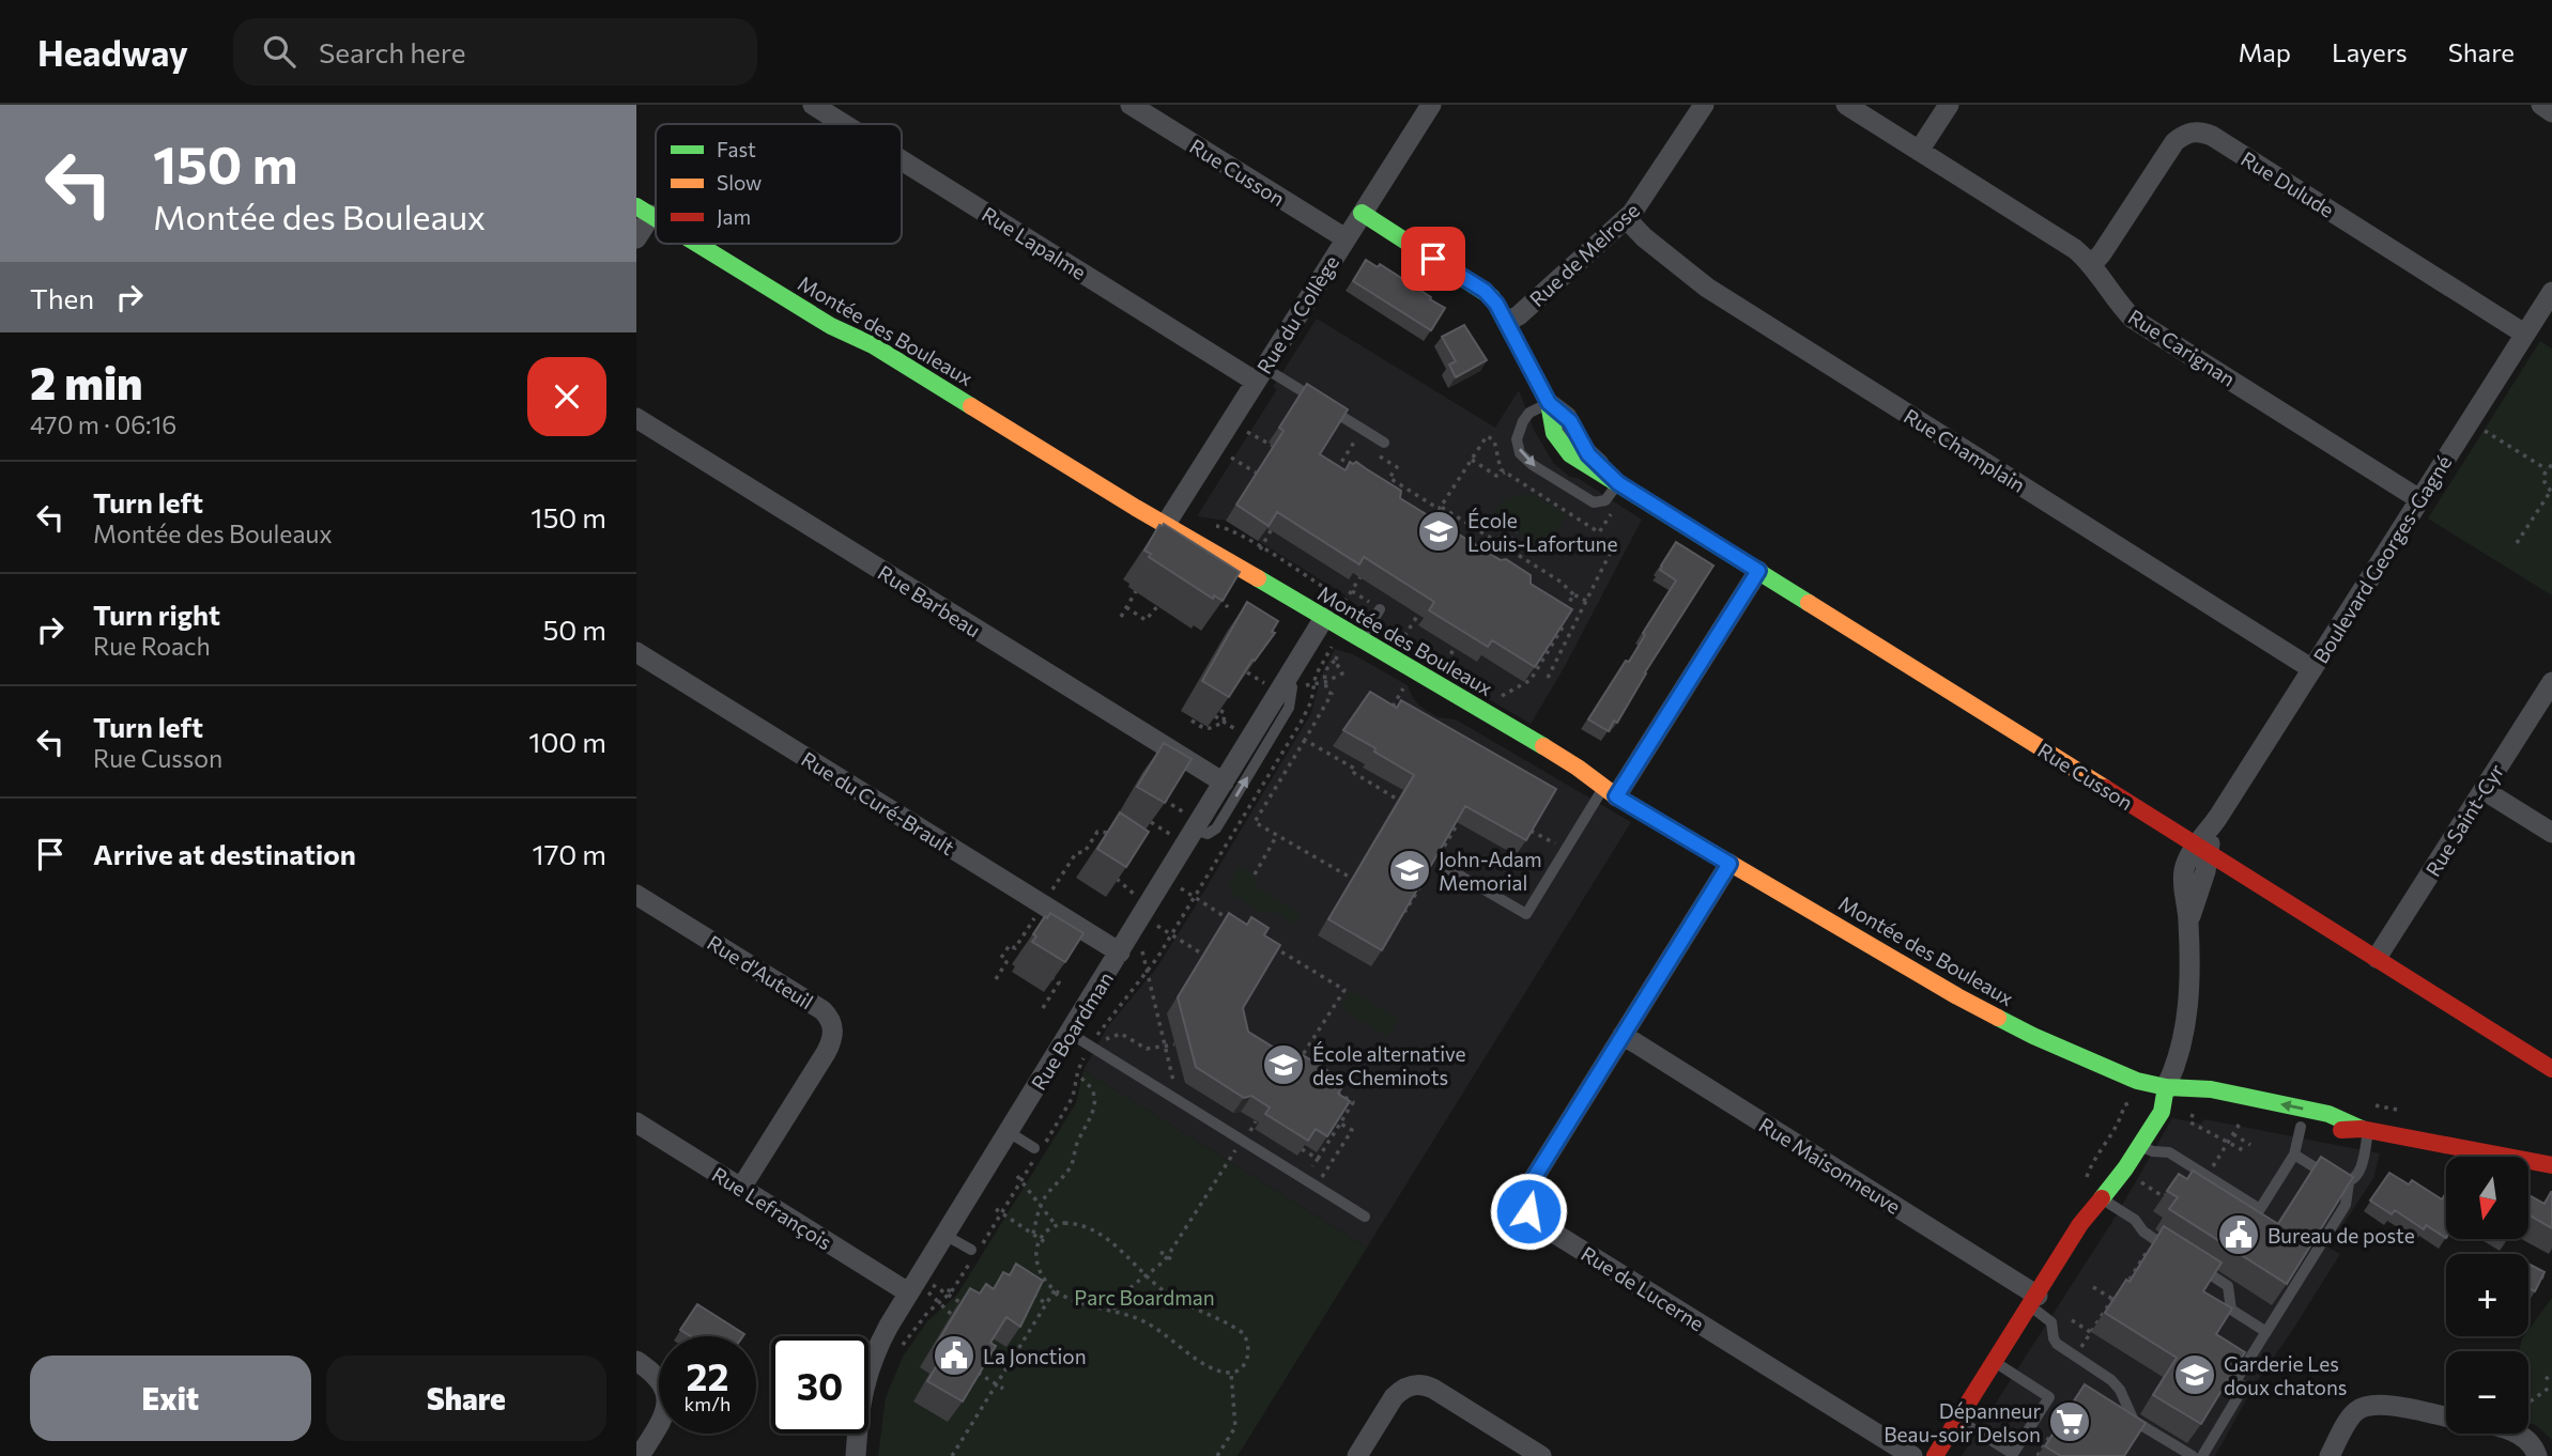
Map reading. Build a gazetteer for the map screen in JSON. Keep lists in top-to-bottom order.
{
  "streets": {
    "street": [
      "Rue Cusson",
      "Rue Dulude",
      "Rue Lapalme",
      "Rue de Melrose",
      "Rue du Collège",
      "Montée des Bouleaux",
      "Rue Carignan",
      "Rue Champlain",
      "Boulevard Georges-Gagné",
      "Rue Barbeau",
      "Rue du Curé-Brault",
      "Rue Saint-Cyr",
      "Rue d'Auteuil",
      "Rue Boardman",
      "Rue Maisonneuve",
      "Rue Lefrançois",
      "Rue de Lucerne"
    ]
  },
  "crossings": [
    ["Rue Cusson", "Rue de Melrose"],
    ["Rue Cusson", "Rue du Collège"],
    ["Rue Cusson", "Boulevard Georges-Gagné"],
    ["Rue Cusson", "Rue Saint-Cyr"],
    ["Rue Dulude", "Rue Carignan"],
    ["Rue Dulude", "Boulevard Georges-Gagné"],
    ["Rue Lapalme", "Rue du Collège"],
    ["Rue de Melrose", "Rue Champlain"],
    ["Rue du Collège", "Montée des Bouleaux"],
    ["Montée des Bouleaux", "Boulevard Georges-Gagné"],
    ["Montée des Bouleaux", "Rue Boardman"],
    ["Montée des Bouleaux", "Rue de Lucerne"],
    ["Rue Carignan", "Boulevard Georges-Gagné"],
    ["Rue Champlain", "Boulevard Georges-Gagné"],
    ["Rue Barbeau", "Rue Boardman"],
    ["Rue du Curé-Brault", "Rue Boardman"],
    ["Rue d'Auteuil", "Rue Lefrançois"],
    ["Rue Boardman", "Rue Lefrançois"],
    ["Rue Maisonneuve", "Rue de Lucerne"]
  ],
  "parks": ["Parc Boardman"],
  "places": {
    "school or university": [
      "École Louis-Lafortune",
      "John-Adam Memorial",
      "École alternative des Cheminots",
      "Garderie Les doux chatons"
    ],
    "public building": ["Bureau de poste", "La Jonction"],
    "supermarket": ["Dépanneur Beau-soir Delson"]
  },
  "legend": ["Fast", "Slow", "Jam"],
  "north": "bottom",
  "page": {
    "header": "Headway",
    "search": "Search here",
    "nav": ["Map", "Layers", "Share"],
    "turn": ["150 m", "Montée des Bouleaux"],
    "then": "Then",
    "heading": ["2 min", "470 m · 06:16"],
    "list": [
      {
        "name": "Turn left",
        "note": "Montée des Bouleaux",
        "value": "150 m"
      },
      {
        "name": "Turn right",
        "note": "Rue Roach",
        "value": "50 m"
      },
      {
        "name": "Turn left",
        "note": "Rue Cusson",
        "value": "100 m"
      },
      {
        "name": "Arrive at destination",
        "value": "170 m"
      }
    ],
    "map_buttons": ["+", "−"],
    "speed": "22 km/h",
    "limit": "30",
    "buttons": ["Exit", "Share"]
  }
}
